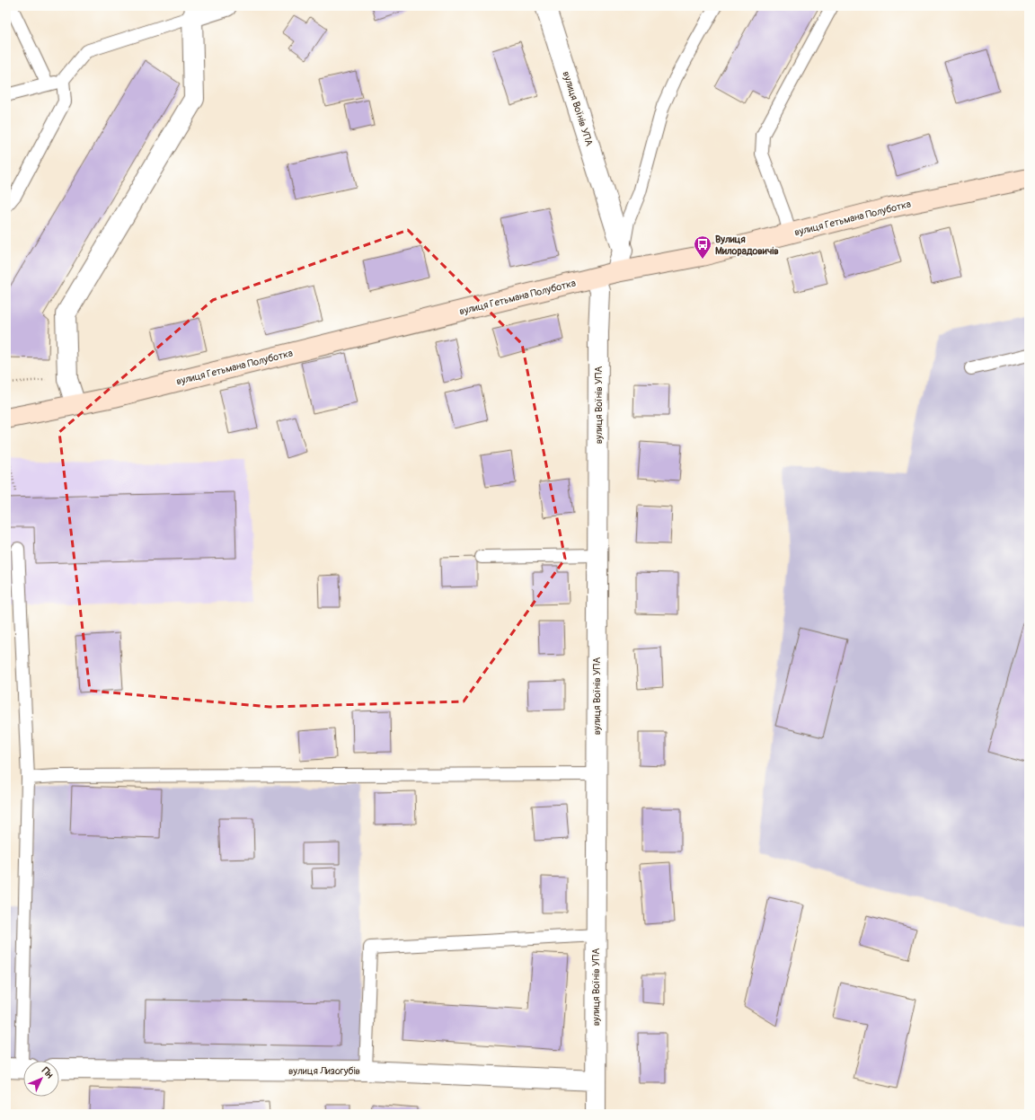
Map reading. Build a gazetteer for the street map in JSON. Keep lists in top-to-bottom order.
{
  "streets": {
    "street": ["вулиця Воїнів УПА", "вулиця Гетьмана Полуботка", "вулиця Лизогубів"]
  },
  "crossings": [
    ["вулиця Воїнів УПА", "вулиця Гетьмана Полуботка"],
    ["вулиця Воїнів УПА", "вулиця Лизогубів"]
  ],
  "places": {
    "bus stop": ["Вулиця Милорадовичів"]
  },
  "north": "top right"
}
